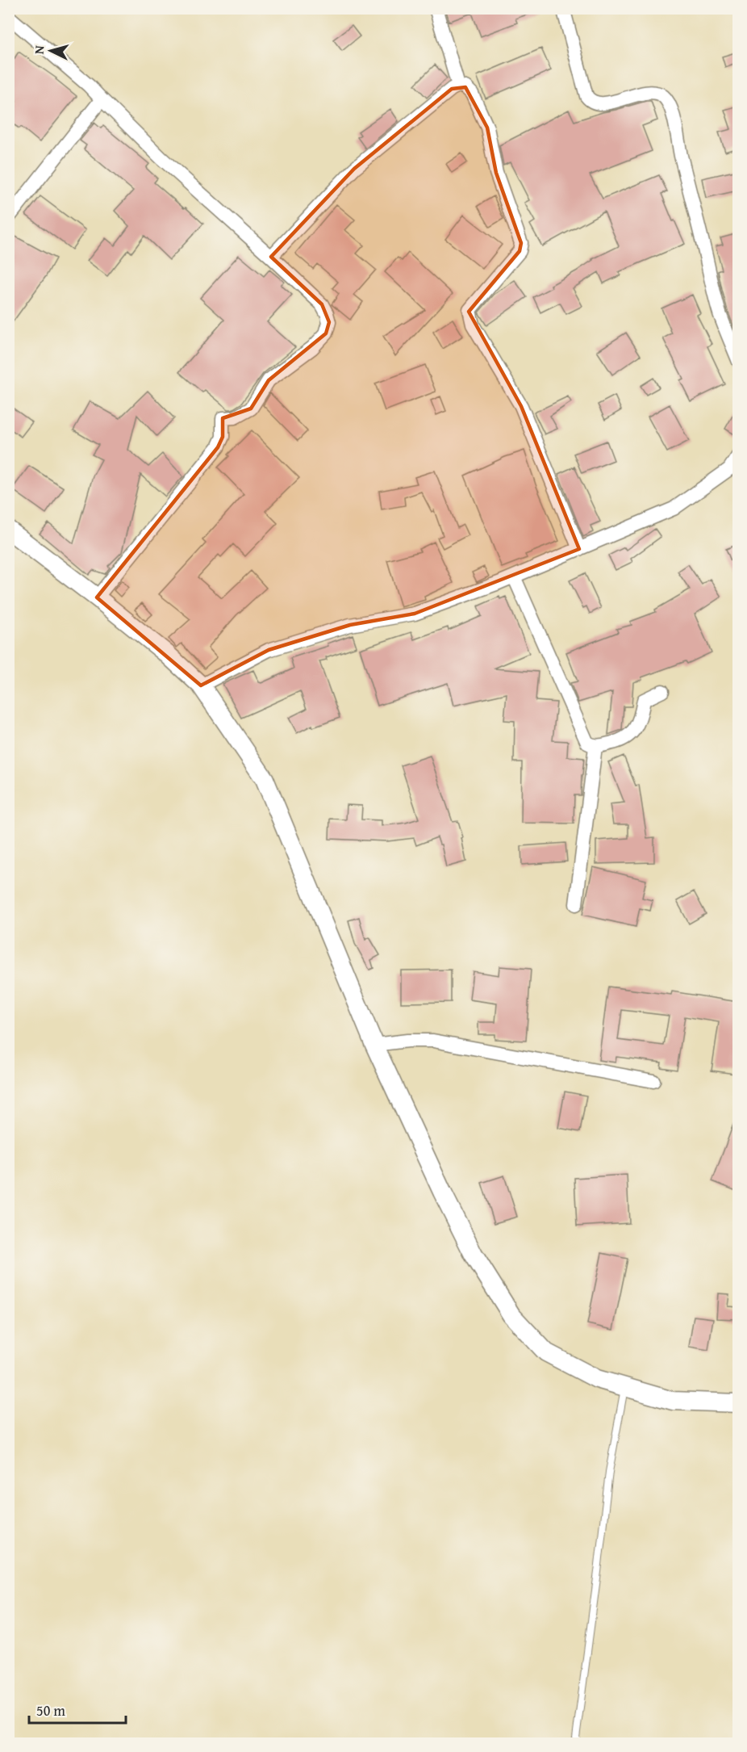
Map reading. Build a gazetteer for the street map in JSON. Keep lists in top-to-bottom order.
{
  "scale_bar": "50 m",
  "north": "left"
}
